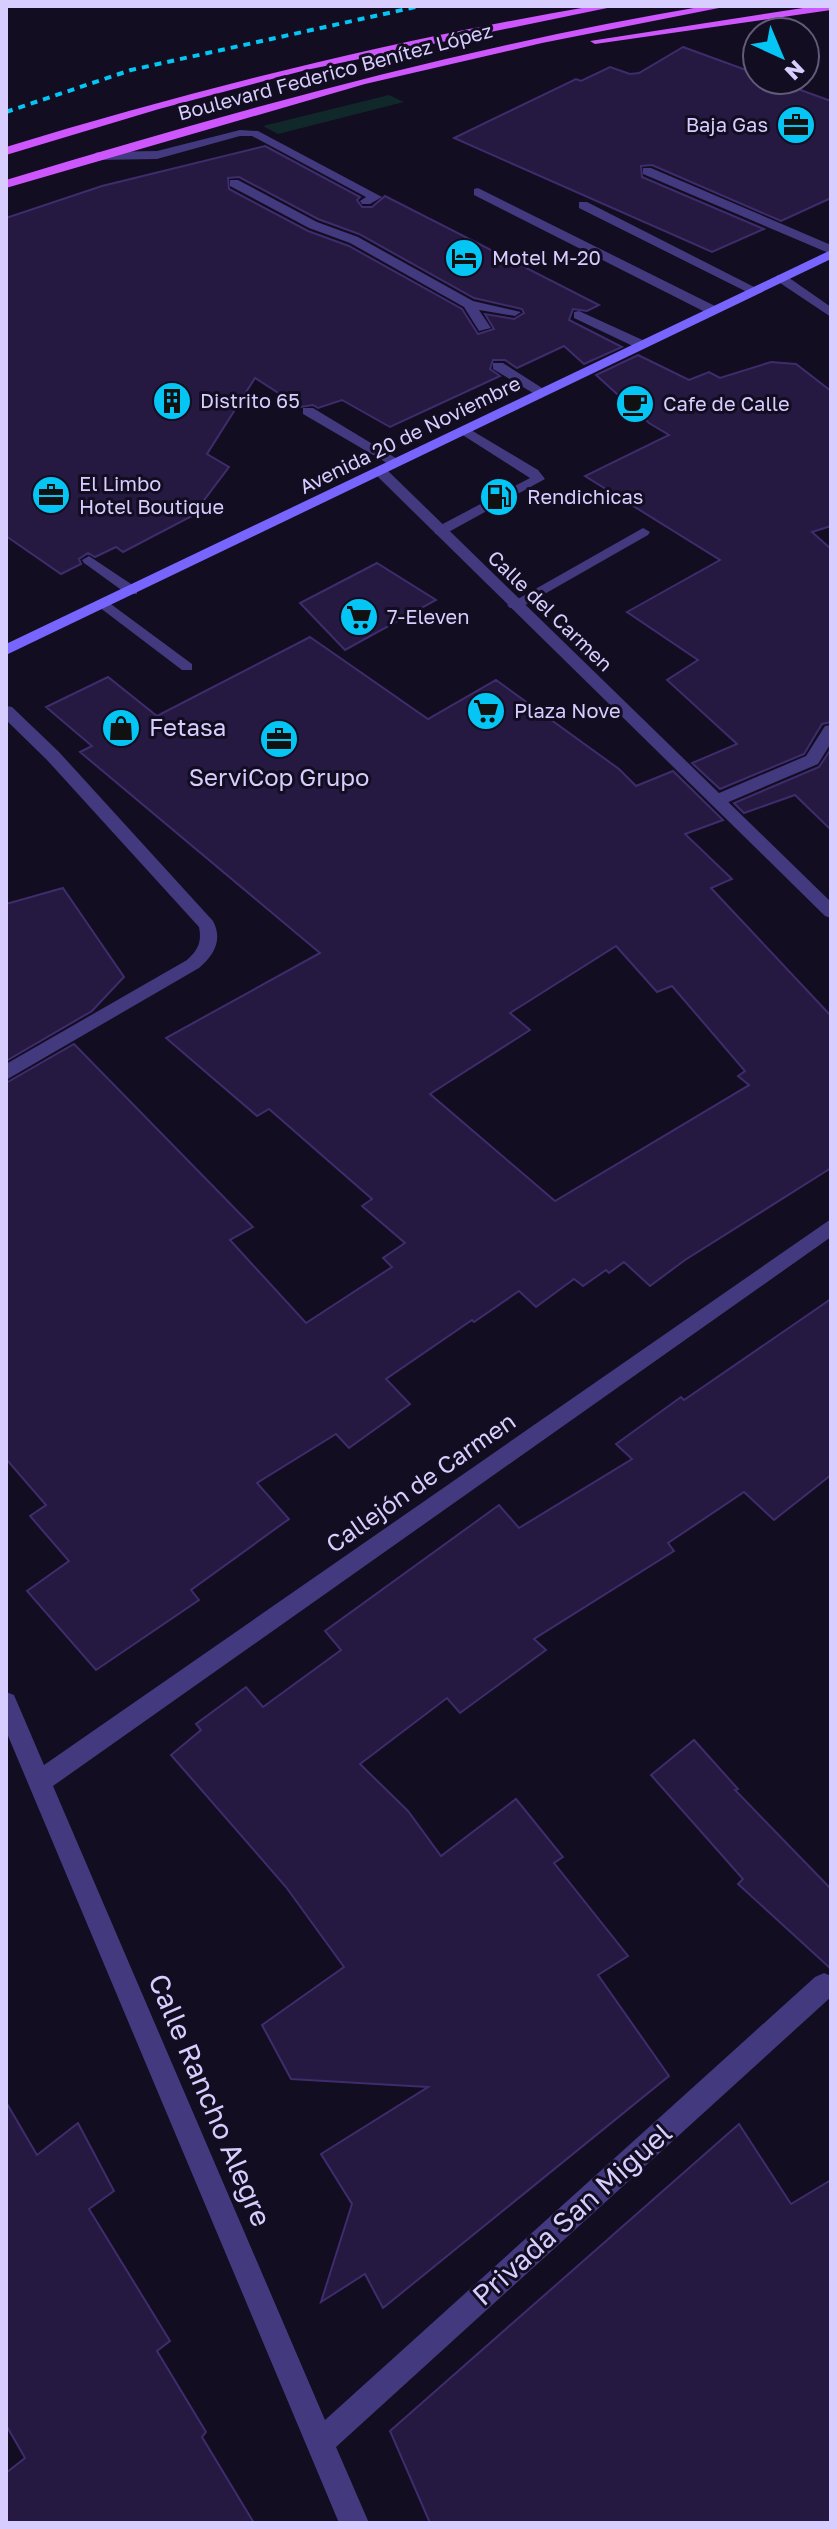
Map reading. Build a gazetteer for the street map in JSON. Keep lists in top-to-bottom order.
{
  "streets": {
    "main road": ["Boulevard Federico Benítez López", "Avenida 20 de Noviembre"],
    "street": [
      "Calle del Carmen",
      "Callejón de Carmen",
      "Calle Rancho Alegre",
      "Privada San Miguel"
    ]
  },
  "crossings": [
    ["Avenida 20 de Noviembre", "Calle del Carmen"],
    ["Callejón de Carmen", "Calle Rancho Alegre"],
    ["Calle Rancho Alegre", "Privada San Miguel"]
  ],
  "places": {
    "office": ["Baja Gas", "El Limbo Hotel Boutique", "ServiCop Grupo"],
    "hotel": ["Motel M-20"],
    "building": ["Distrito 65"],
    "cafe": ["Cafe de Calle"],
    "fuel station": ["Rendichicas"],
    "supermarket": ["7-Eleven", "Plaza Nove"],
    "shop": ["Fetasa"]
  },
  "north": "bottom right"
}
